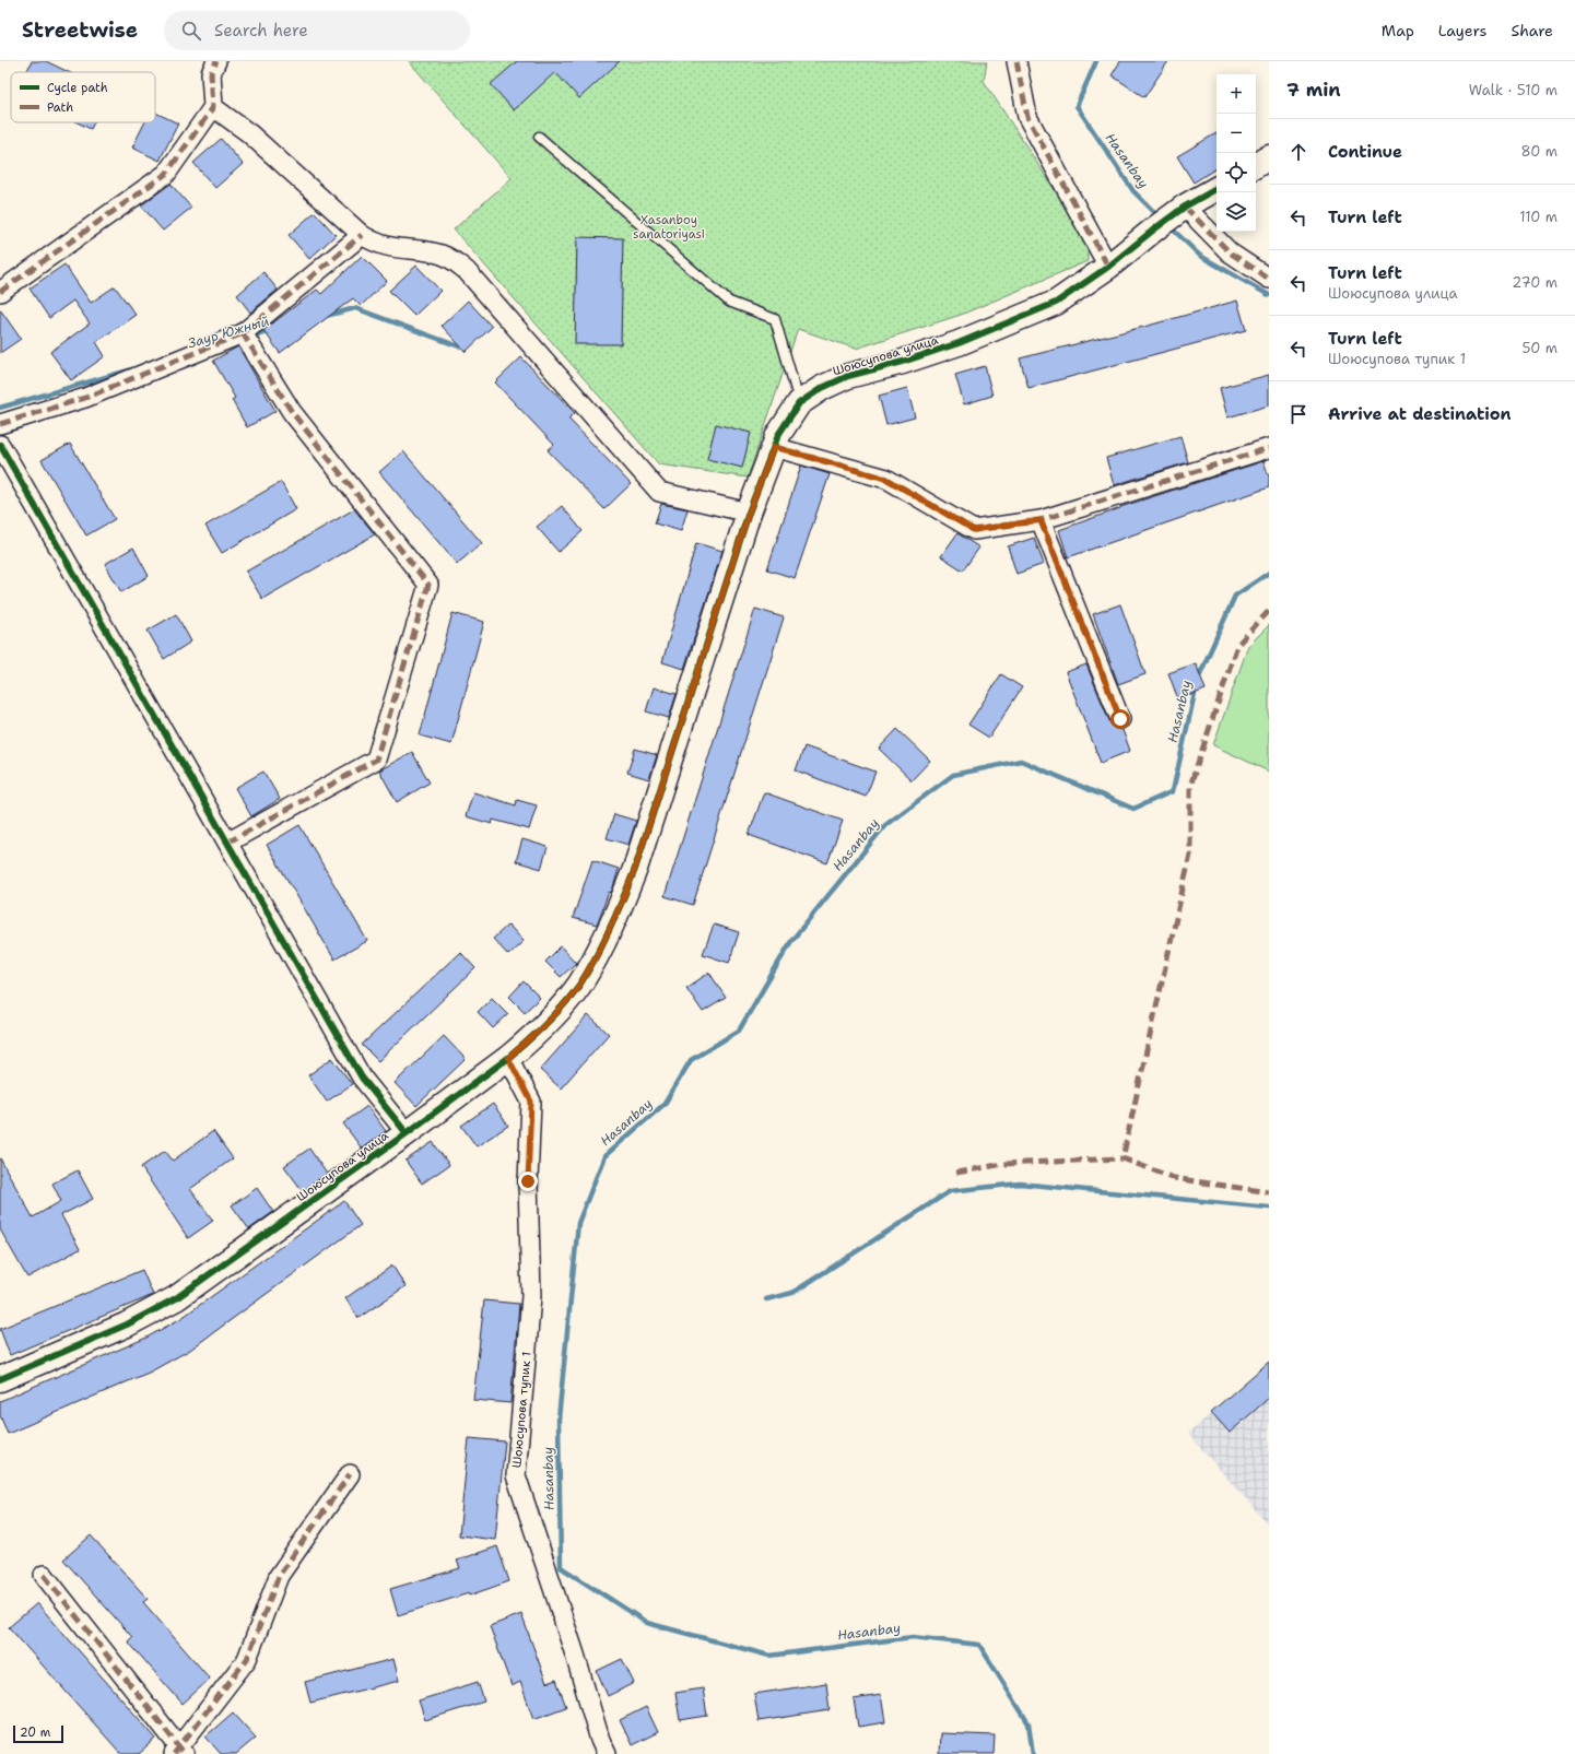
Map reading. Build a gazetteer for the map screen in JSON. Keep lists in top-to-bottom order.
{
  "streets": {
    "street": ["Шоюсупова улица", "Шоюсупова тупик 1"]
  },
  "crossings": [
    ["Шоюсупова улица", "Шоюсупова тупик 1"]
  ],
  "water": ["Hasanbay", "Заур Южный"],
  "parks": ["Xasanboy sanatoriyasi"],
  "legend": ["Cycle path", "Path"],
  "scale_bar": "20 m",
  "page": {
    "header": "Streetwise",
    "search": "Search here",
    "nav": ["Map", "Layers", "Share"],
    "heading": ["7 min", "Walk · 510 m"],
    "map_buttons": ["+", "−"],
    "list": [
      ["Continue", "80 m"],
      ["Turn left", "110 m"],
      ["Turn left", "Шоюсупова улица", "270 m"],
      ["Turn left", "Шоюсупова тупик 1", "50 m"],
      "Arrive at destination"
    ],
    "scale": "20 m"
  }
}
